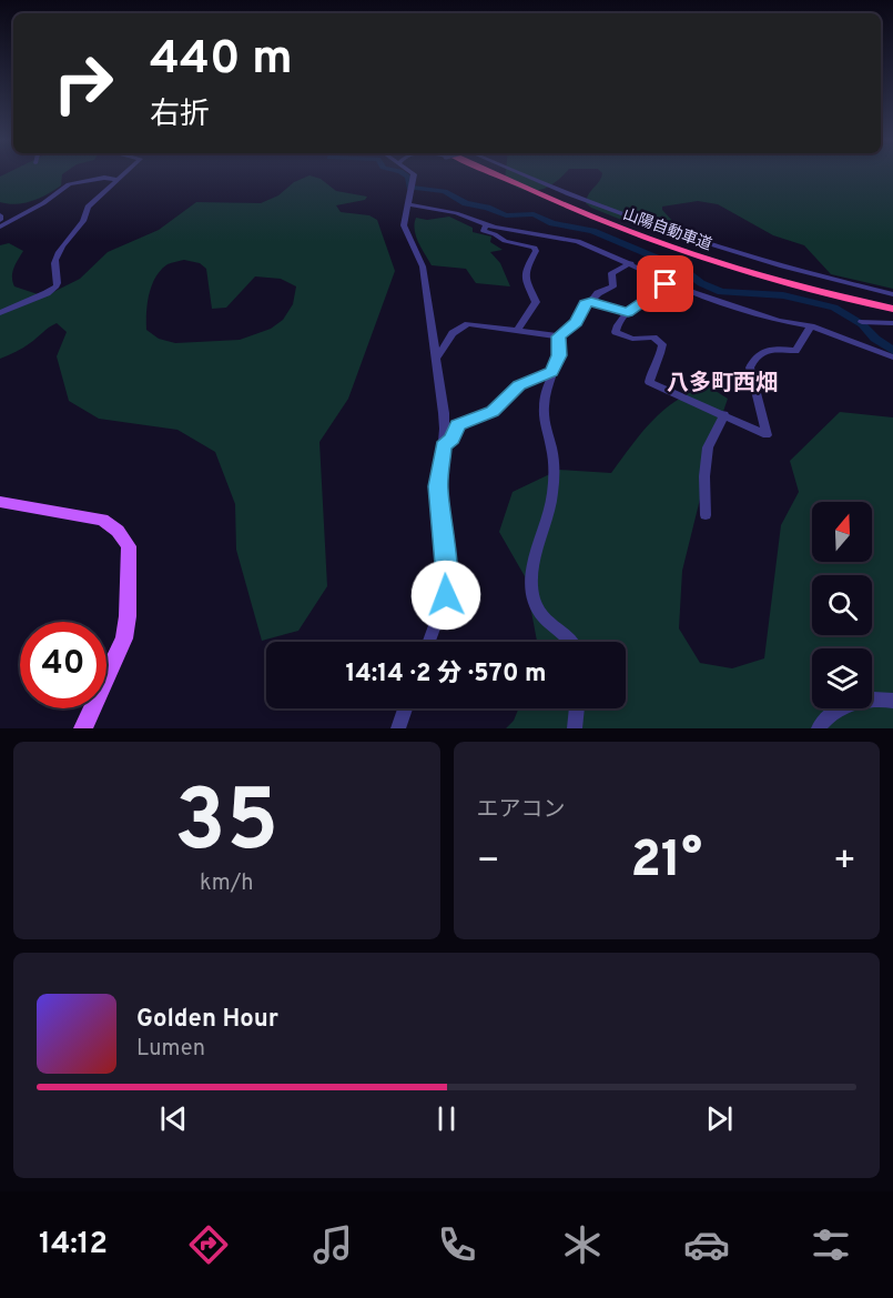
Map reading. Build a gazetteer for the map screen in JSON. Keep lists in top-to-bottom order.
{
  "streets": {
    "highway": ["山陽自動車道"]
  },
  "districts": ["八多町西畑"],
  "north": "top",
  "page": {
    "turn": ["440 m", "右折"],
    "limit": "40",
    "trip": "14:14 · 2 分 · 570 m",
    "tile": [
      ["35", "km/h"],
      "エアコン"
    ],
    "heat": ["−", "21°", "+"],
    "song": ["Golden Hour", "Lumen"],
    "tabs": "14:12"
  }
}
